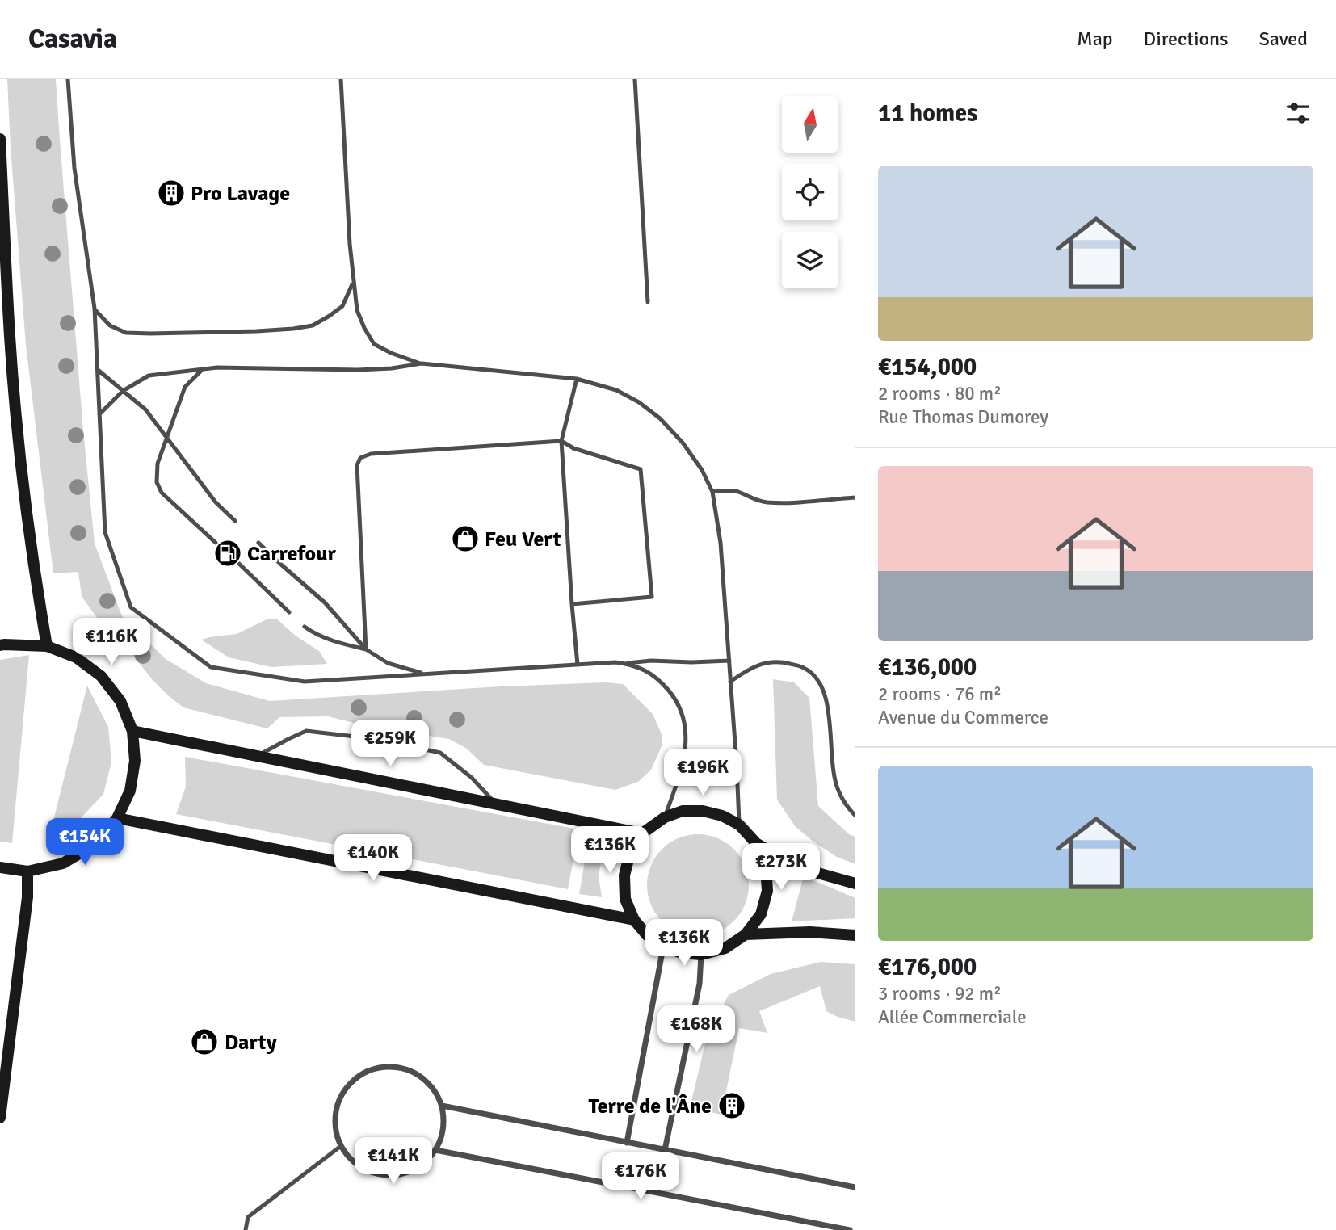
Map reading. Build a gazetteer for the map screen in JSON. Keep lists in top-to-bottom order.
{
  "places": {
    "building": ["Pro Lavage", "Terre de l'Âne"],
    "shop": ["Feu Vert", "Darty"],
    "fuel station": ["Carrefour"]
  },
  "north": "top",
  "page": {
    "header": "Casavia",
    "nav": ["Map", "Directions", "Saved"],
    "heading": "11 homes",
    "list": [
      {
        "name": "€154,000",
        "note": "2 rooms · 80 m² · Rue Thomas Dumorey"
      },
      {
        "name": "€136,000",
        "note": "2 rooms · 76 m² · Avenue du Commerce"
      },
      {
        "name": "€176,000",
        "note": "3 rooms · 92 m² · Allée Commerciale"
      }
    ],
    "price": [
      "€116K",
      "€259K",
      "€196K",
      "€154K",
      "€136K",
      "€140K",
      "€273K",
      "€136K",
      "€168K",
      "€141K",
      "€176K"
    ]
  }
}
